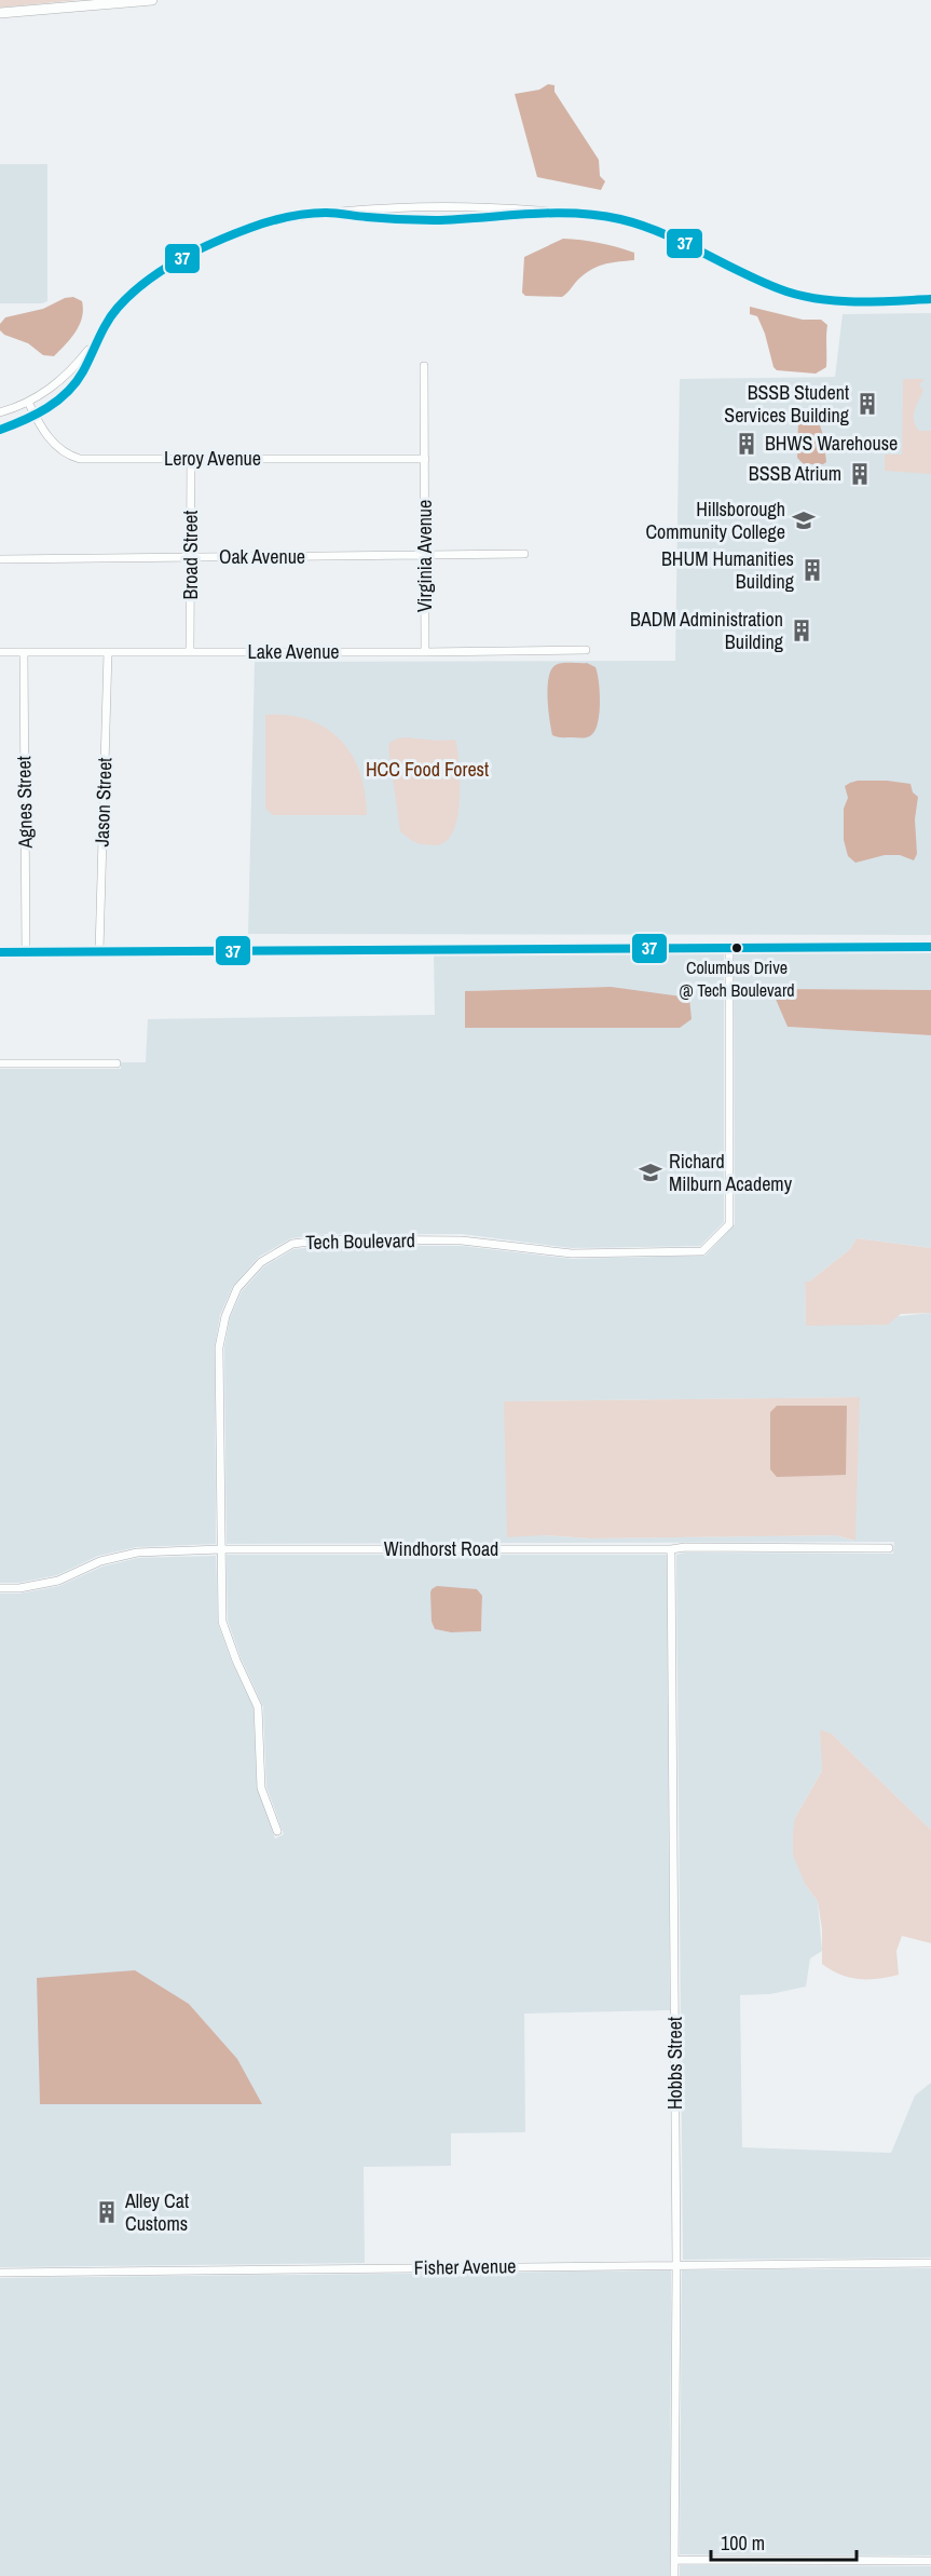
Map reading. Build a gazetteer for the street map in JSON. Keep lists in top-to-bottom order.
{
  "streets": {
    "street": [
      "Leroy Avenue",
      "Broad Street",
      "Virginia Avenue",
      "Oak Avenue",
      "Lake Avenue",
      "Agnes Street",
      "Jason Street",
      "Tech Boulevard",
      "Windhorst Road",
      "Hobbs Street",
      "Fisher Avenue"
    ]
  },
  "crossings": [
    ["Leroy Avenue", "Broad Street"],
    ["Leroy Avenue", "Virginia Avenue"],
    ["Broad Street", "Oak Avenue"],
    ["Broad Street", "Lake Avenue"],
    ["Virginia Avenue", "Oak Avenue"],
    ["Virginia Avenue", "Lake Avenue"],
    ["Lake Avenue", "Agnes Street"],
    ["Lake Avenue", "Jason Street"],
    ["Tech Boulevard", "Windhorst Road"],
    ["Windhorst Road", "Hobbs Street"],
    ["Hobbs Street", "Fisher Avenue"]
  ],
  "parks": ["HCC Food Forest"],
  "places": {
    "building": [
      "BSSB Student Services Building",
      "BHWS Warehouse",
      "BSSB Atrium",
      "BHUM Humanities Building",
      "BADM Administration Building",
      "Alley Cat Customs"
    ],
    "school or university": ["Hillsborough Community College", "Richard Milburn Academy"],
    "other": ["Columbus Drive @ Tech Boulevard"]
  },
  "lines": ["transit line 37"],
  "scale_bar": "100 m"
}
